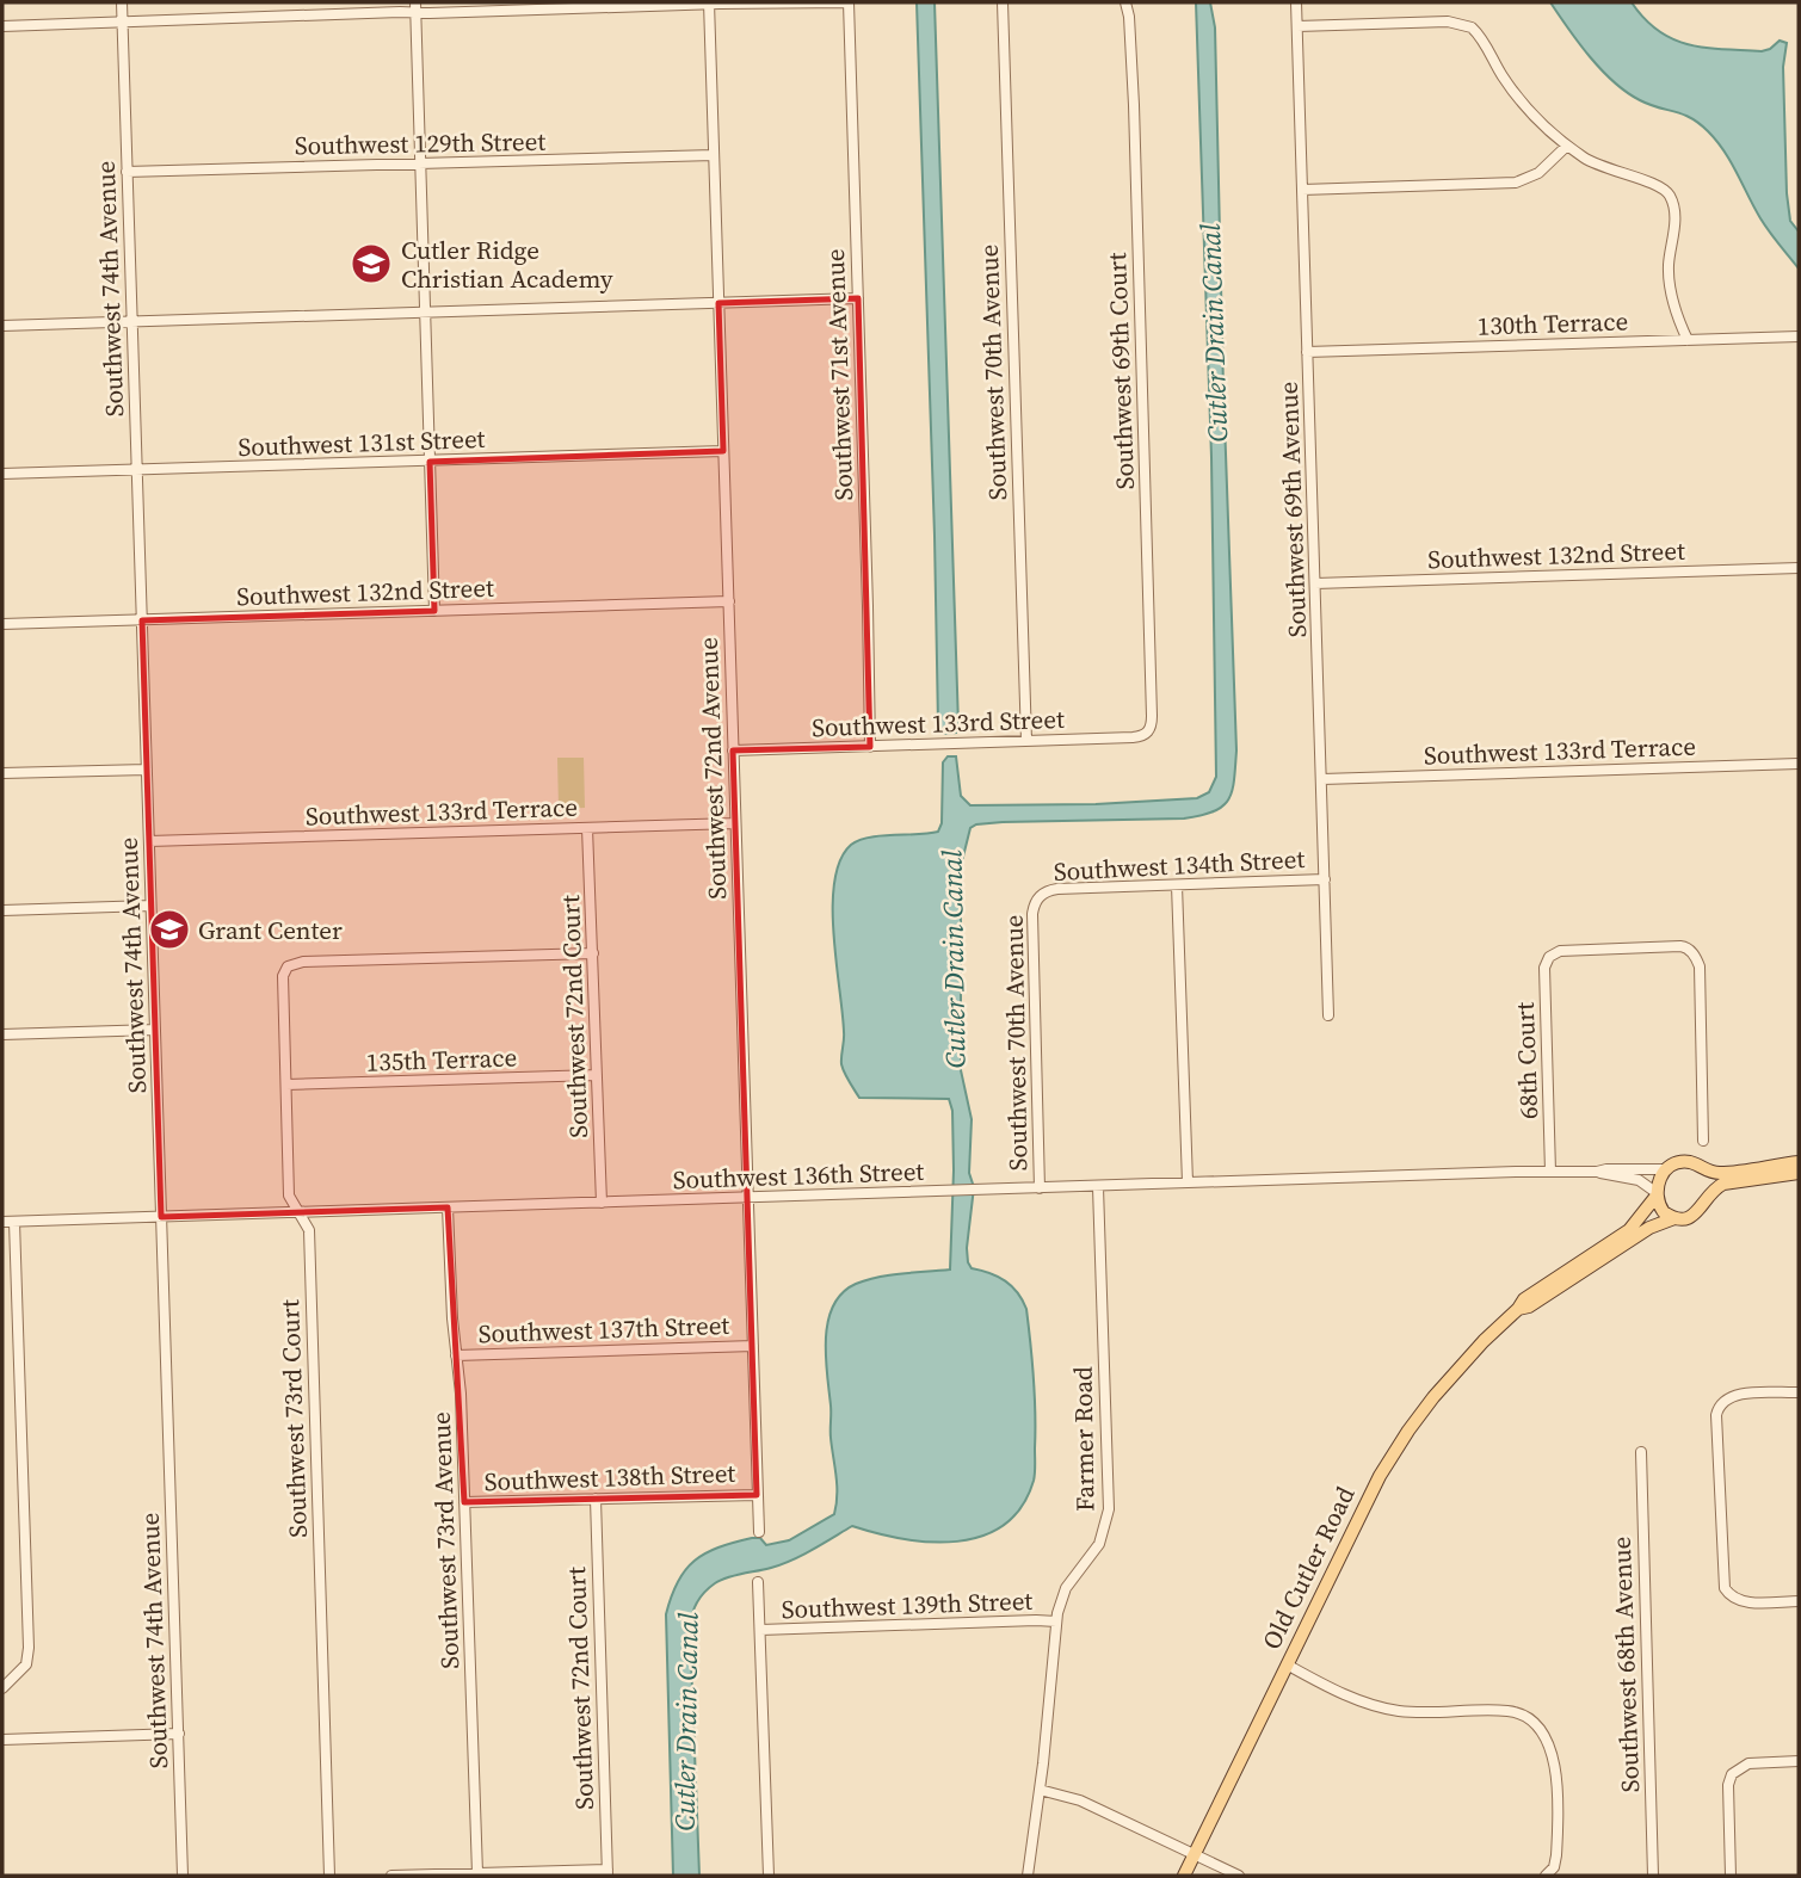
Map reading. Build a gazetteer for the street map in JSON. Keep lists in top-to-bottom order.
{
  "streets": {
    "main road": ["Old Cutler Road"],
    "street": [
      "Southwest 129th Street",
      "Southwest 74th Avenue",
      "130th Terrace",
      "Southwest 69th Court",
      "Southwest 70th Avenue",
      "Southwest 71st Avenue",
      "Southwest 131st Street",
      "Southwest 69th Avenue",
      "Southwest 132nd Street",
      "Southwest 133rd Street",
      "Southwest 133rd Terrace",
      "Southwest 72nd Avenue",
      "Southwest 134th Street",
      "Southwest 72nd Court",
      "135th Terrace",
      "68th Court",
      "Southwest 136th Street",
      "Southwest 137th Street",
      "Southwest 73rd Court",
      "Farmer Road",
      "Southwest 138th Street",
      "Southwest 73rd Avenue",
      "Southwest 139th Street",
      "Southwest 68th Avenue"
    ]
  },
  "crossings": [
    ["Southwest 129th Street", "Southwest 74th Avenue"],
    ["Southwest 129th Street", "Southwest 72nd Avenue"],
    ["Southwest 74th Avenue", "Southwest 131st Street"],
    ["Southwest 74th Avenue", "Southwest 132nd Street"],
    ["Southwest 74th Avenue", "Southwest 133rd Terrace"],
    ["Southwest 74th Avenue", "Southwest 136th Street"],
    ["130th Terrace", "Southwest 69th Avenue"],
    ["Southwest 69th Court", "Southwest 133rd Street"],
    ["Southwest 70th Avenue", "Southwest 133rd Street"],
    ["Southwest 70th Avenue", "Southwest 134th Street"],
    ["Southwest 70th Avenue", "Southwest 136th Street"],
    ["Southwest 71st Avenue", "Southwest 133rd Street"],
    ["Southwest 131st Street", "Southwest 72nd Avenue"],
    ["Southwest 69th Avenue", "Southwest 132nd Street"],
    ["Southwest 69th Avenue", "Southwest 133rd Terrace"],
    ["Southwest 69th Avenue", "Southwest 134th Street"],
    ["Southwest 132nd Street", "Southwest 72nd Avenue"],
    ["Southwest 133rd Street", "Southwest 72nd Avenue"],
    ["Southwest 133rd Terrace", "Southwest 72nd Avenue"],
    ["Southwest 133rd Terrace", "Southwest 72nd Court"],
    ["Southwest 72nd Avenue", "Southwest 136th Street"],
    ["Southwest 72nd Avenue", "Southwest 137th Street"],
    ["Southwest 72nd Avenue", "Southwest 138th Street"],
    ["Southwest 72nd Court", "135th Terrace"],
    ["Southwest 72nd Court", "Southwest 136th Street"],
    ["Southwest 72nd Court", "Southwest 73rd Court"],
    ["Southwest 72nd Court", "Southwest 138th Street"],
    ["135th Terrace", "Southwest 73rd Court"],
    ["68th Court", "Southwest 136th Street"],
    ["Southwest 136th Street", "Southwest 73rd Court"],
    ["Southwest 136th Street", "Farmer Road"],
    ["Southwest 136th Street", "Southwest 73rd Avenue"],
    ["Southwest 137th Street", "Southwest 73rd Avenue"],
    ["Farmer Road", "Southwest 139th Street"],
    ["Southwest 138th Street", "Southwest 73rd Avenue"]
  ],
  "water": ["Cutler Drain Canal"],
  "places": {
    "school or university": ["Cutler Ridge Christian Academy", "Grant Center"]
  }
}
